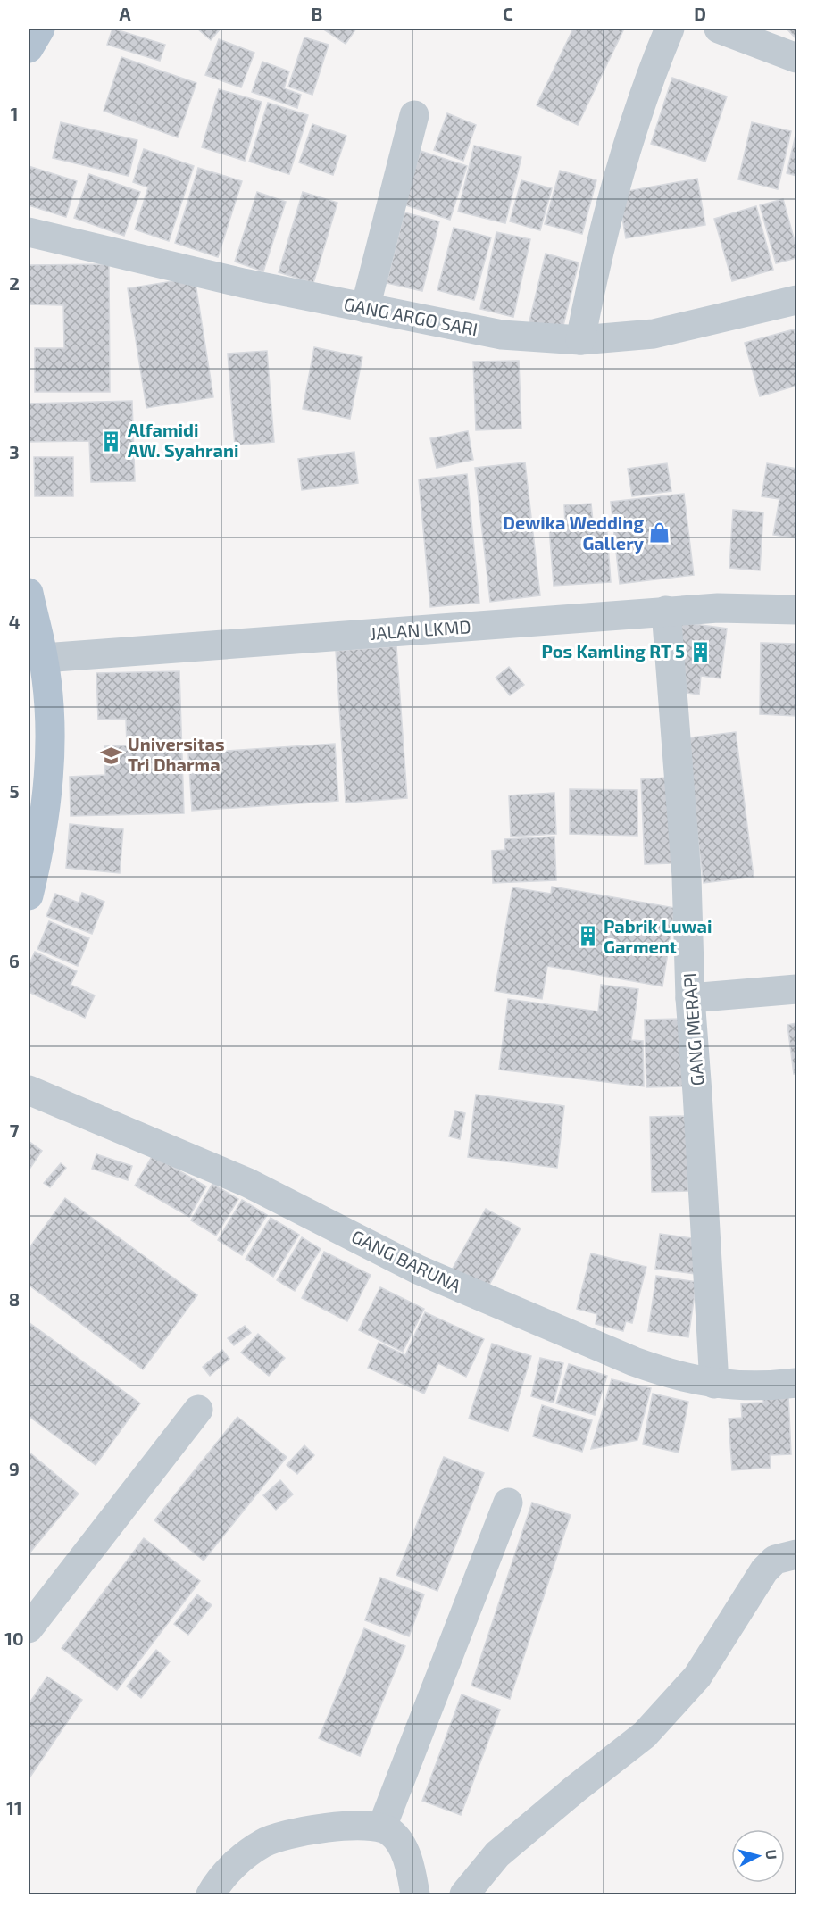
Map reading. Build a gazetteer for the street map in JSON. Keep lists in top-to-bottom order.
{
  "streets": {
    "street": [
      "GANG ARGO SARI",
      "JALAN LKMD",
      "GANG MERAPI",
      "GANG BARUNA"
    ]
  },
  "crossings": [
    ["JALAN LKMD", "GANG MERAPI"],
    ["GANG MERAPI", "GANG BARUNA"]
  ],
  "places": {
    "building": ["Alfamidi AW. Syahrani", "Pos Kamling RT 5", "Pabrik Luwai Garment"],
    "shop": ["Dewika Wedding Gallery"],
    "school or university": ["Universitas Tri Dharma"]
  },
  "north": "right",
  "grid": {
    "columns": [
      "A",
      "B",
      "C",
      "D"
    ],
    "rows": [
      "1",
      "2",
      "3",
      "4",
      "5",
      "6",
      "7",
      "8",
      "9",
      "10",
      "11"
    ]
  }
}
